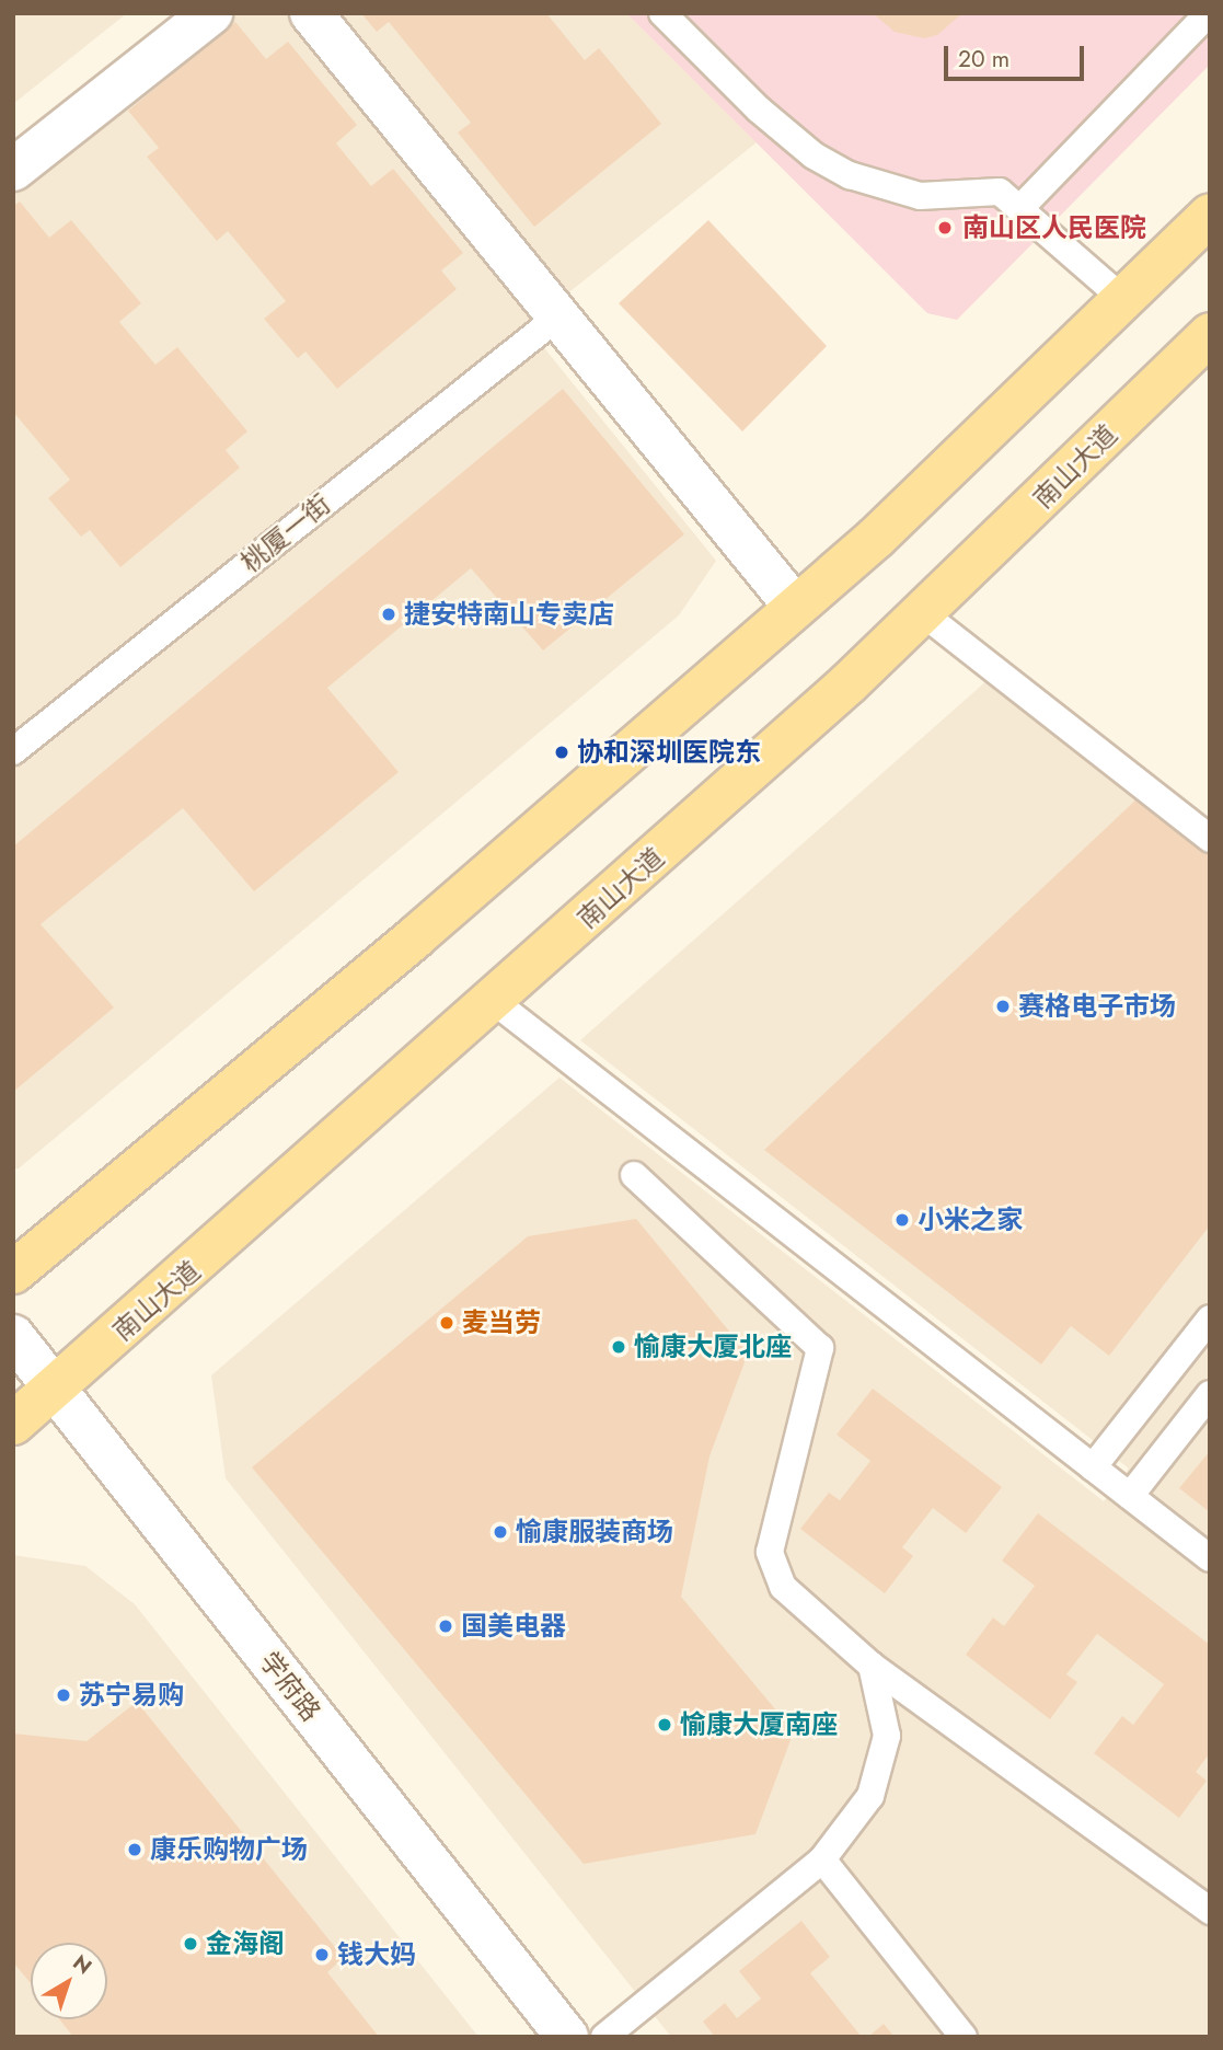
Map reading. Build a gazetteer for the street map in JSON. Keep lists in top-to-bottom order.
{
  "streets": {
    "main road": ["南山大道"],
    "street": ["学府路"],
    "lane": ["桃厦一街"]
  },
  "crossings": [
    ["南山大道", "学府路"]
  ],
  "places": [
    "南山区人民医院",
    "捷安特南山专卖店",
    "协和深圳医院东",
    "赛格电子市场",
    "小米之家",
    "麦当劳",
    "愉康大厦北座",
    "愉康服装商场",
    "国美电器",
    "苏宁易购",
    "愉康大厦南座",
    "康乐购物广场",
    "金海阁",
    "钱大妈"
  ],
  "scale_bar": "20 m",
  "north": "top right"
}
